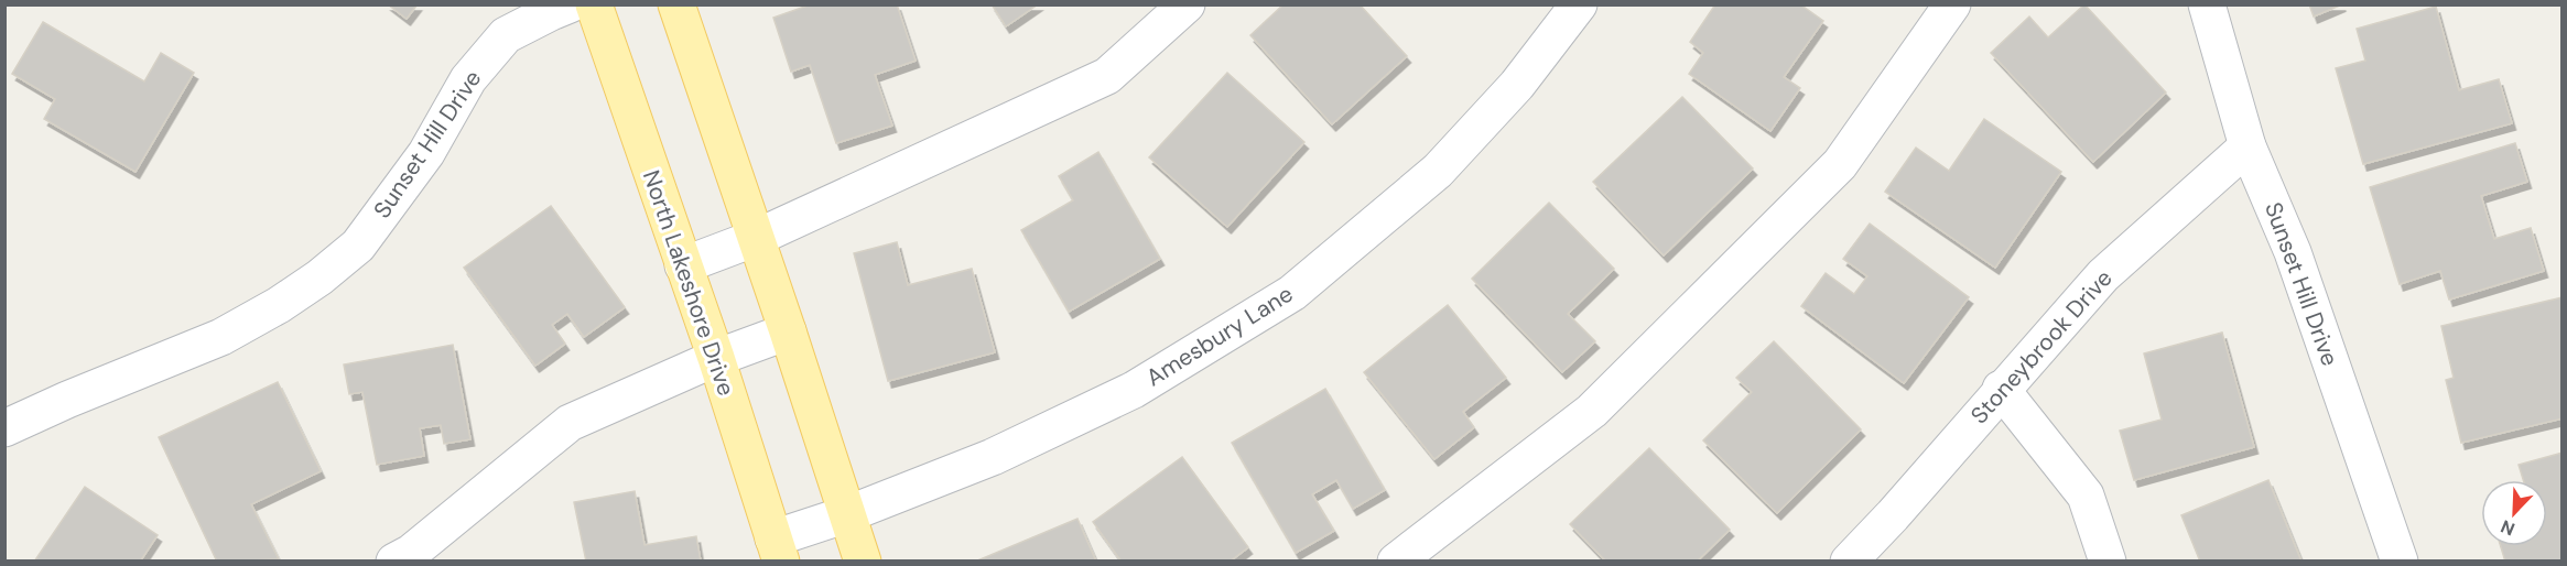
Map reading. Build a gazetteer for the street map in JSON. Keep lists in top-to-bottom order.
{
  "streets": {
    "main road": ["North Lakeshore Drive"],
    "street": ["Sunset Hill Drive", "Amesbury Lane", "Stoneybrook Drive"]
  },
  "crossings": [
    ["Sunset Hill Drive", "Stoneybrook Drive"],
    ["North Lakeshore Drive", "Amesbury Lane"]
  ],
  "north": "bottom left"
}
